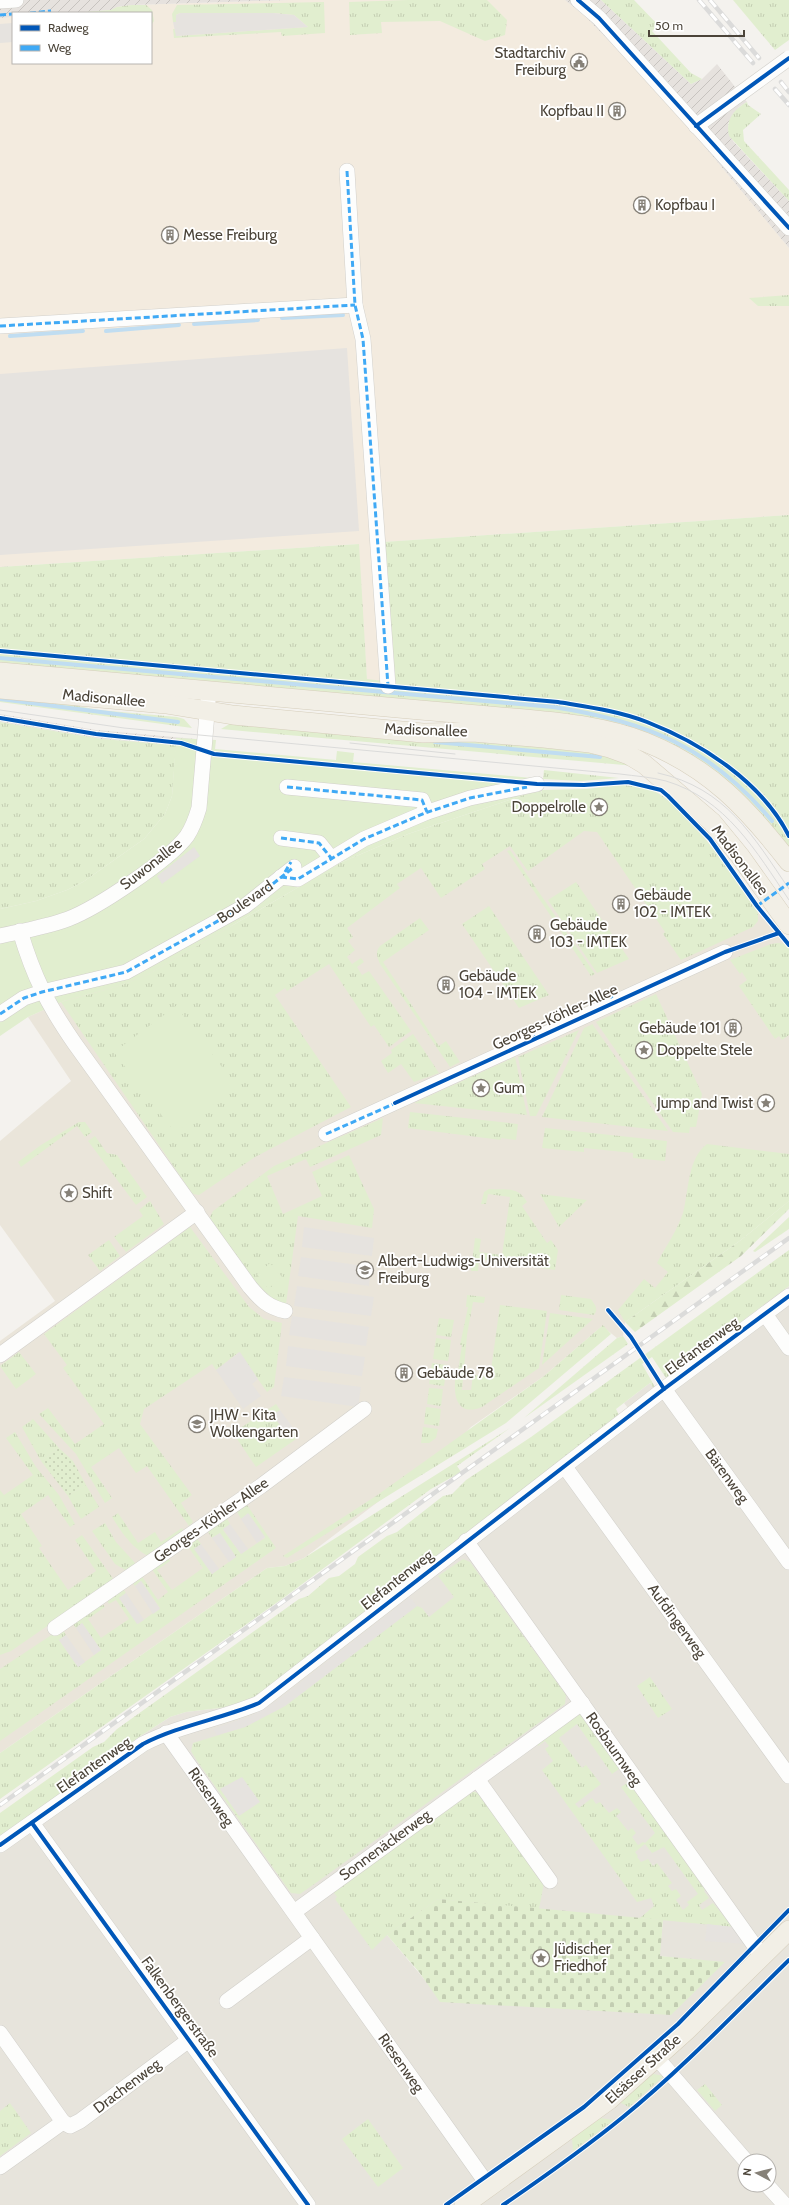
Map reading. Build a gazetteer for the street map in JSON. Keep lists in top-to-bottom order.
{
  "streets": {
    "main road": ["Madisonallee", "Elsässer Straße"],
    "street": [
      "Suwonallee",
      "Boulevard",
      "Georges-Köhler-Allee",
      "Elefantenweg",
      "Bärenweg",
      "Aufdingerweg",
      "Rosbaumweg",
      "Riesenweg",
      "Sonnenäckerweg",
      "Falkenbergerstraße",
      "Drachenweg"
    ]
  },
  "crossings": [
    ["Madisonallee", "Suwonallee"],
    ["Elefantenweg", "Bärenweg"],
    ["Elefantenweg", "Aufdingerweg"],
    ["Elefantenweg", "Rosbaumweg"],
    ["Elefantenweg", "Riesenweg"],
    ["Elefantenweg", "Falkenbergerstraße"],
    ["Rosbaumweg", "Sonnenäckerweg"],
    ["Rosbaumweg", "Elsässer Straße"],
    ["Riesenweg", "Sonnenäckerweg"],
    ["Riesenweg", "Elsässer Straße"],
    ["Falkenbergerstraße", "Drachenweg"]
  ],
  "places": {
    "public building": ["Stadtarchiv Freiburg"],
    "building": [
      "Kopfbau II",
      "Kopfbau I",
      "Messe Freiburg",
      "Gebäude 102 - IMTEK",
      "Gebäude 103 - IMTEK",
      "Gebäude 104 - IMTEK",
      "Gebäude 101",
      "Gebäude 78"
    ],
    "place": [
      "Doppelrolle",
      "Doppelte Stele",
      "Gum",
      "Jump and Twist",
      "Shift",
      "Jüdischer Friedhof"
    ],
    "school or university": ["Albert-Ludwigs-Universität Freiburg", "JHW - Kita Wolkengarten"]
  },
  "legend": ["Radweg", "Weg"],
  "scale_bar": "50 m",
  "north": "left"
}
